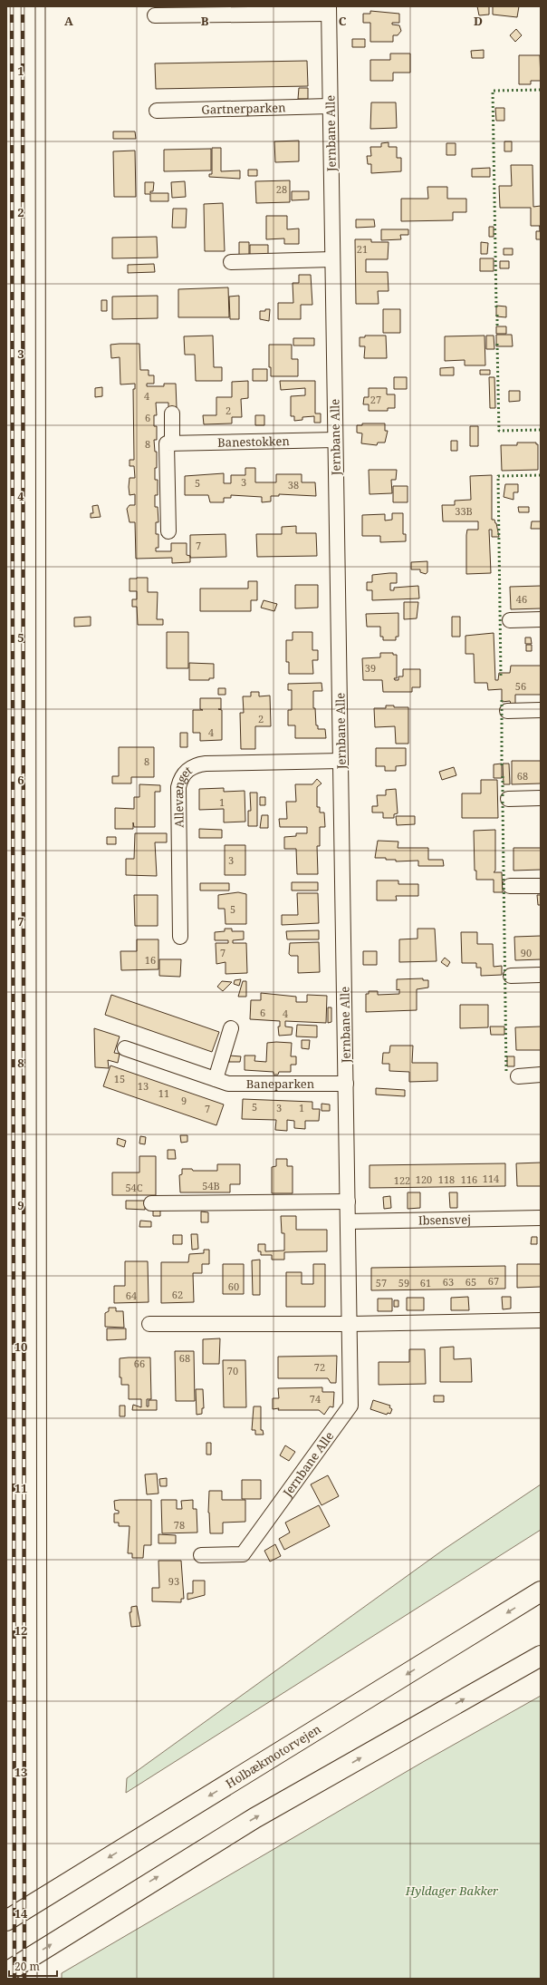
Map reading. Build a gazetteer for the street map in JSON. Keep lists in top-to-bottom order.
{
  "streets": {
    "highway": ["Holbækmotorvejen"],
    "street": [
      "Gartnerparken",
      "Jernbane Alle",
      "Banestokken",
      "Allevænget",
      "Baneparken",
      "Ibsensvej"
    ]
  },
  "crossings": [
    ["Gartnerparken", "Jernbane Alle"],
    ["Jernbane Alle", "Banestokken"],
    ["Jernbane Alle", "Allevænget"],
    ["Jernbane Alle", "Baneparken"],
    ["Jernbane Alle", "Ibsensvej"]
  ],
  "parks": ["Hyldager Bakker"],
  "house_numbers": [
    "28",
    "21",
    "4",
    "27",
    "2",
    "6",
    "8",
    "3",
    "5",
    "38",
    "33B",
    "7",
    "46",
    "39",
    "56",
    "2",
    "4",
    "8",
    "68",
    "1",
    "3",
    "5",
    "7",
    "90",
    "16",
    "6",
    "4",
    "15",
    "13",
    "11",
    "9",
    "5",
    "3",
    "1",
    "7",
    "114",
    "120",
    "118",
    "116",
    "122",
    "54B",
    "54C",
    "67",
    "63",
    "65",
    "57",
    "59",
    "61",
    "60",
    "62",
    "64",
    "68",
    "66",
    "72",
    "70",
    "74",
    "78",
    "93"
  ],
  "scale_bar": "20 m",
  "grid": {
    "columns": [
      "A",
      "B",
      "C",
      "D"
    ],
    "rows": [
      "1",
      "2",
      "3",
      "4",
      "5",
      "6",
      "7",
      "8",
      "9",
      "10",
      "11",
      "12",
      "13",
      "14"
    ]
  }
}
